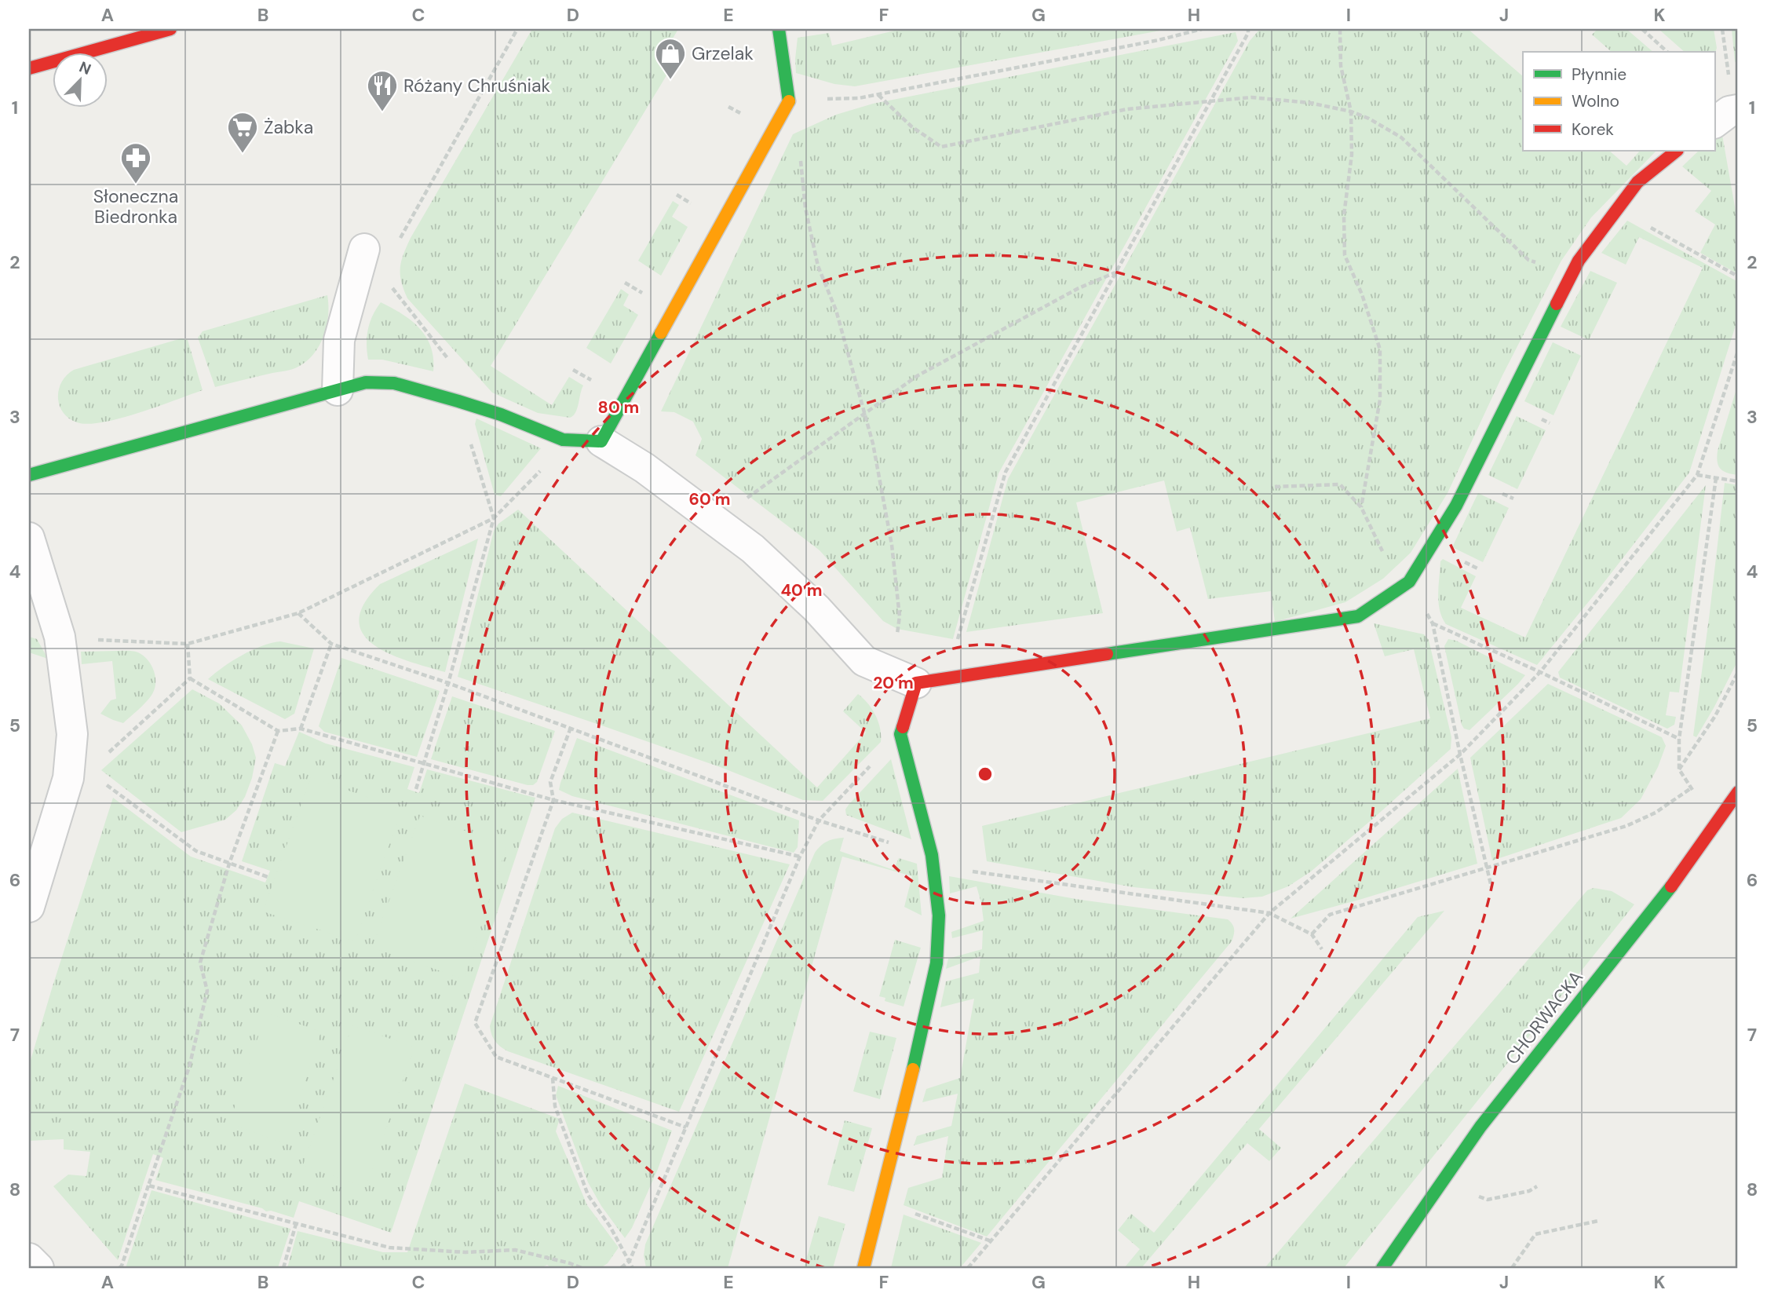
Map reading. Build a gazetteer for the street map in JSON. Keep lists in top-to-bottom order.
{
  "streets": {
    "street": ["CHORWACKA"]
  },
  "places": {
    "shop": ["Grzelak"],
    "restaurant": ["Różany Chruśniak"],
    "supermarket": ["Żabka"],
    "pharmacy": ["Słoneczna Biedronka"]
  },
  "legend": ["Płynnie", "Wolno", "Korek"],
  "north": "top right",
  "grid": {
    "columns": [
      "A",
      "B",
      "C",
      "D",
      "E",
      "F",
      "G",
      "H",
      "I",
      "J",
      "K"
    ],
    "rows": [
      "1",
      "2",
      "3",
      "4",
      "5",
      "6",
      "7",
      "8"
    ]
  },
  "rings": [
    "80 m",
    "60 m",
    "40 m",
    "20 m"
  ]
}
